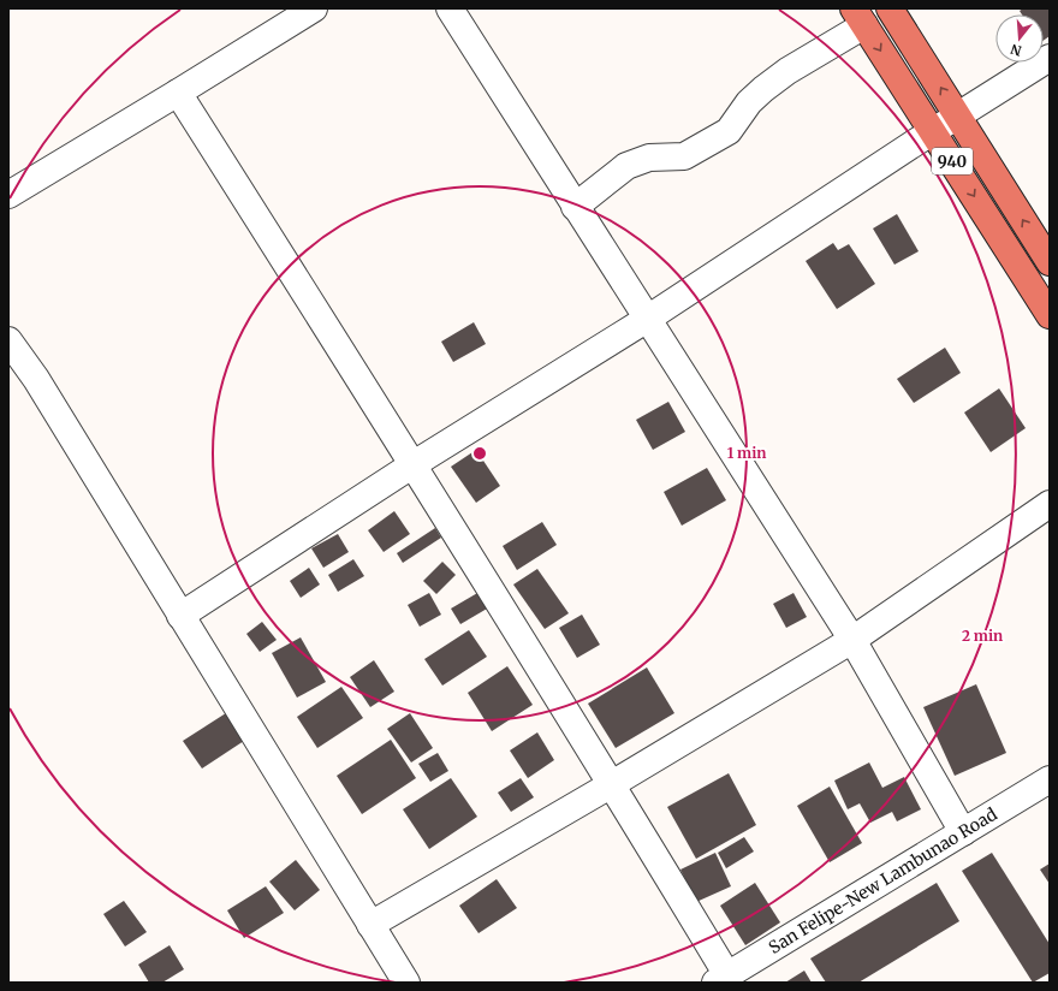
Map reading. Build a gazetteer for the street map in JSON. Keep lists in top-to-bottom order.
{
  "streets": {
    "highway": ["940"],
    "street": ["San Felipe-New Lambunao Road"]
  },
  "north": "bottom",
  "rings": ["1 min", "2 min"]
}
